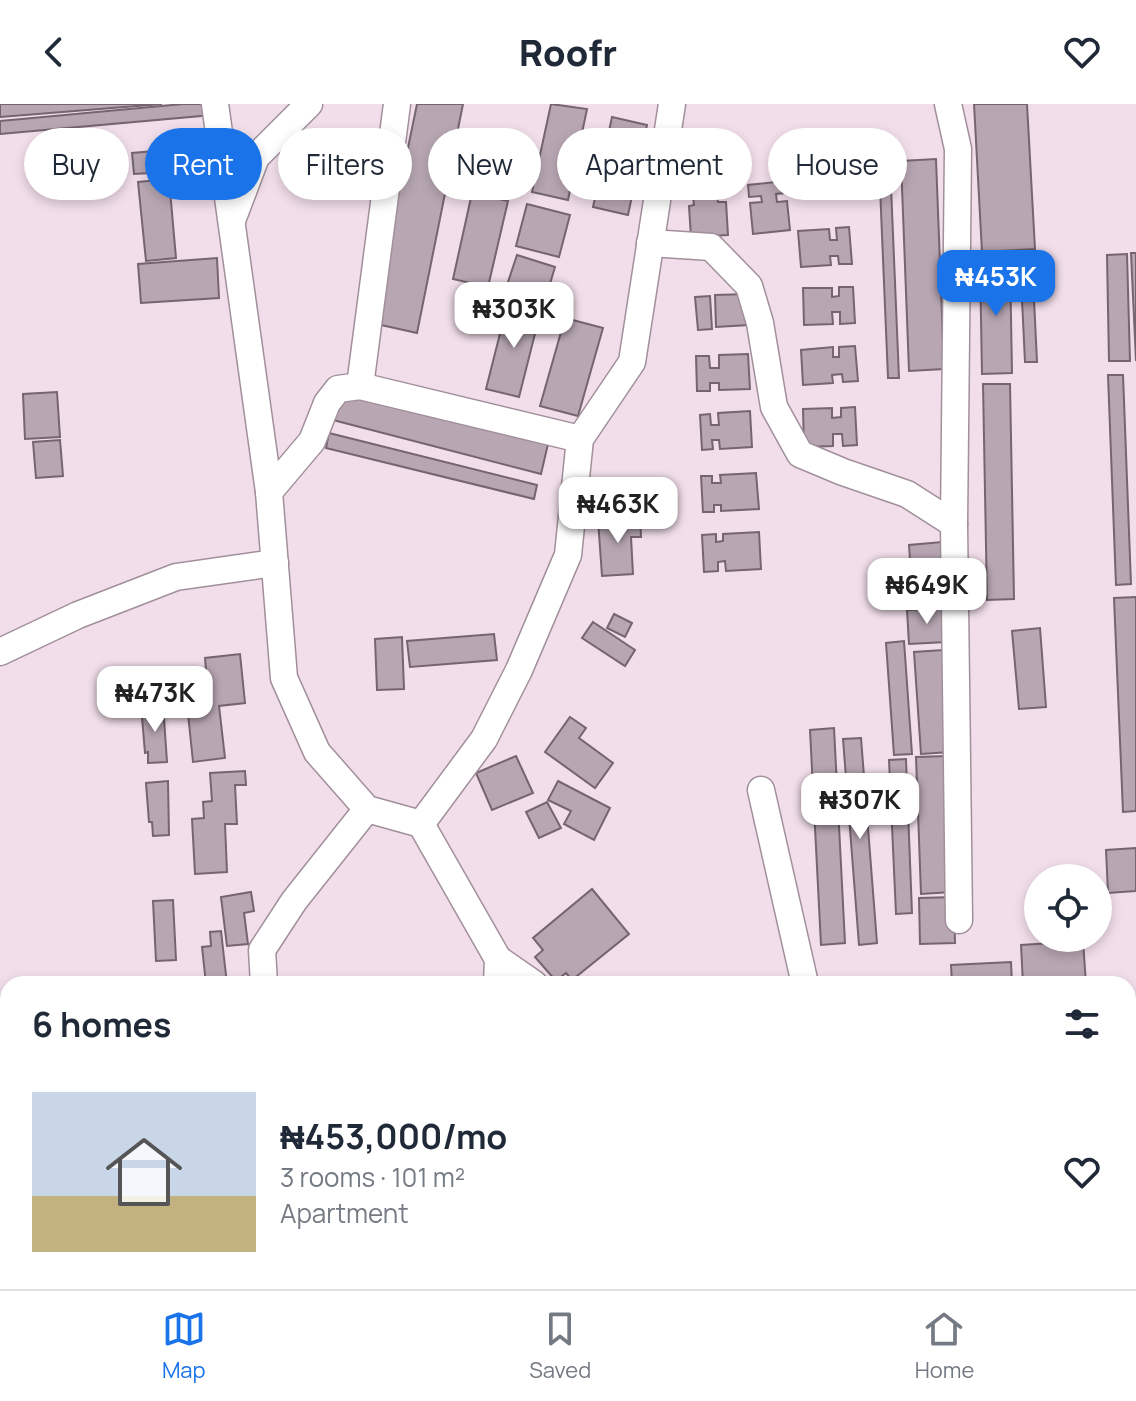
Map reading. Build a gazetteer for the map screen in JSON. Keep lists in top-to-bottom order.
{
  "page": {
    "header": "Roofr",
    "chip": [
      "Buy",
      "Rent",
      "Filters",
      "New",
      "Apartment",
      "House"
    ],
    "price": [
      "₦453K",
      "₦303K",
      "₦463K",
      "₦649K",
      "₦473K",
      "₦307K"
    ],
    "heading": "6 homes",
    "list": [
      {
        "name": "₦453,000/mo",
        "note": "3 rooms · 101 m² · Apartment"
      }
    ],
    "tabs": ["Map", "Saved", "Home"]
  }
}
